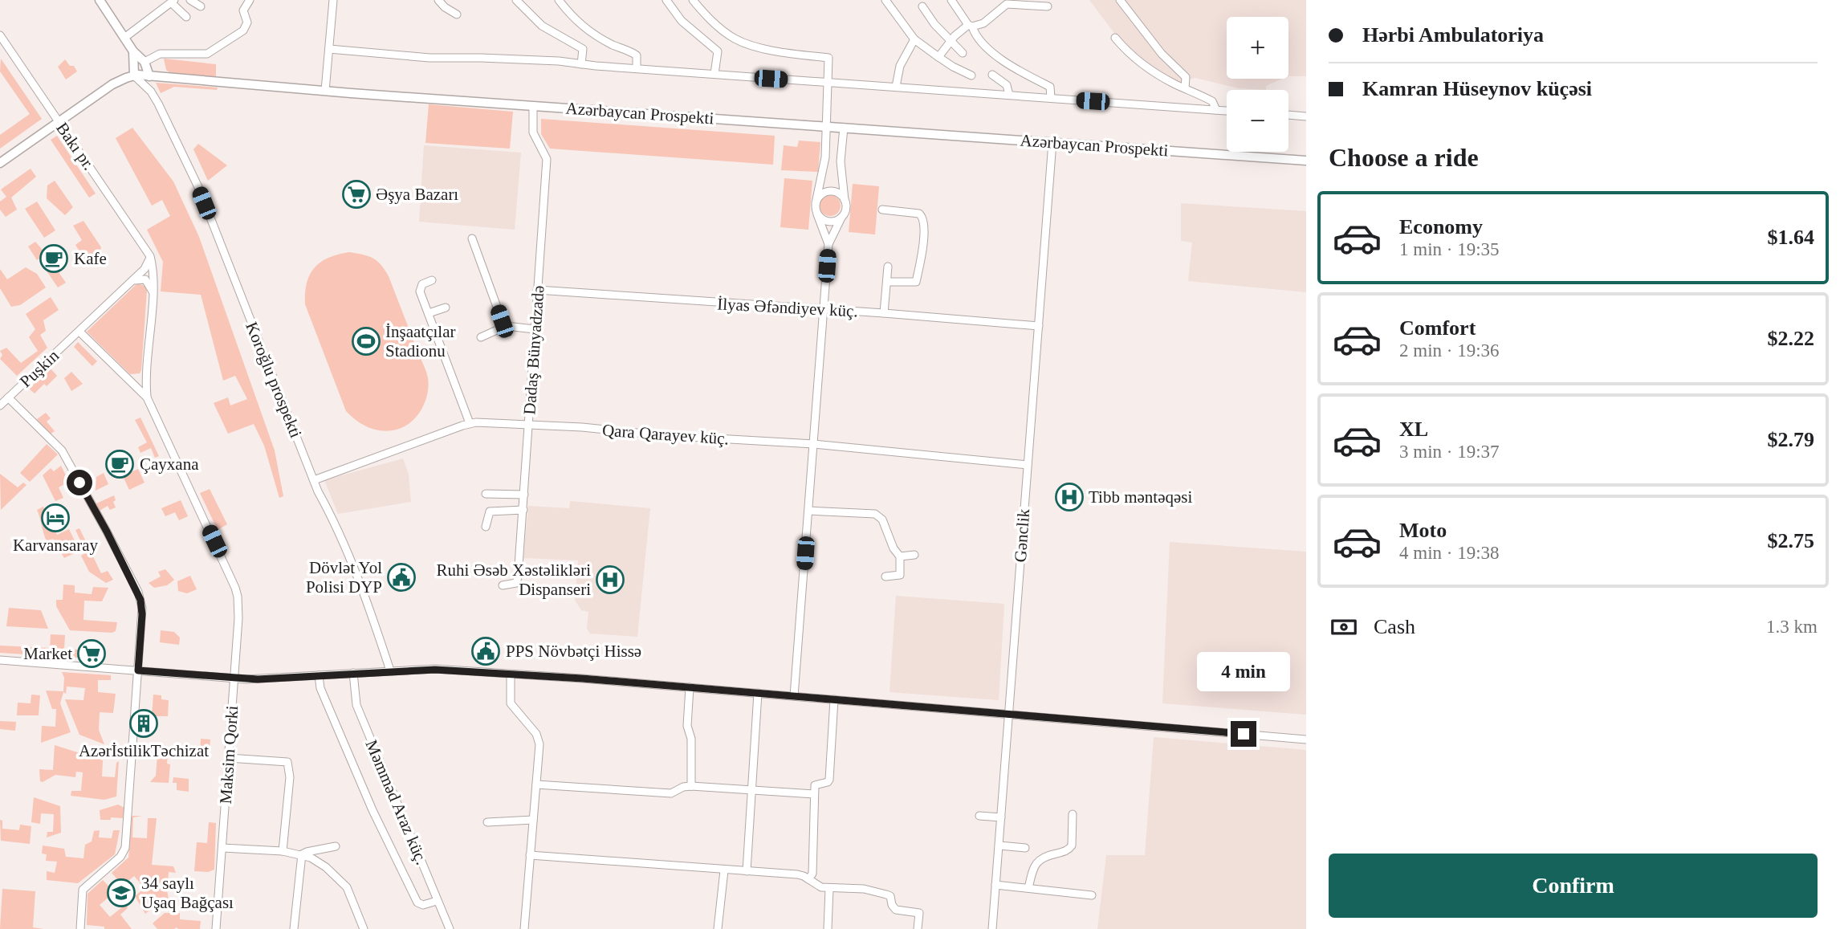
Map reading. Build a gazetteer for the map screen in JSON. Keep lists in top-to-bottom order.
{
  "streets": {
    "street": [
      "Azərbaycan Prospekti",
      "Bakı pr.",
      "İlyas Əfəndiyev küç.",
      "Dadaş Bünyadzadə",
      "Puşkin",
      "Koroğlu prospekti",
      "Qara Qarayev küç.",
      "Gənclik",
      "Maksim Qorki",
      "Məmməd Araz küç."
    ]
  },
  "crossings": [
    ["Azərbaycan Prospekti", "Bakı pr."],
    ["Azərbaycan Prospekti", "Dadaş Bünyadzadə"],
    ["Azərbaycan Prospekti", "Gənclik"],
    ["Bakı pr.", "Puşkin"],
    ["İlyas Əfəndiyev küç.", "Dadaş Bünyadzadə"],
    ["İlyas Əfəndiyev küç.", "Gənclik"],
    ["Dadaş Bünyadzadə", "Qara Qarayev küç."],
    ["Koroğlu prospekti", "Qara Qarayev küç."],
    ["Qara Qarayev küç.", "Gənclik"]
  ],
  "places": {
    "supermarket": ["Əşya Bazarı", "Market"],
    "cafe": ["Kafe", "Çayxana"],
    "sports": ["İnşaatçılar Stadionu"],
    "hospital": ["Tibb məntəqəsi", "Ruhi Əsəb Xəstəlikləri Dispanseri"],
    "hotel": ["Karvansaray"],
    "public building": ["Dövlət Yol Polisi DYP", "PPS Növbətçi Hissə"],
    "building": ["AzərİstilikTəchizat"],
    "school or university": ["34 saylı Uşaq Bağçası"]
  },
  "page": {
    "banner": ["Hərbi Ambulatoriya", "Kamran Hüseynov küçəsi"],
    "map_buttons": ["+", "−"],
    "heading": "Choose a ride",
    "list": [
      {
        "name": "Economy",
        "note": "1 min · 19:35",
        "value": "$1.64"
      },
      {
        "name": "Comfort",
        "note": "2 min · 19:36",
        "value": "$2.22"
      },
      {
        "name": "XL",
        "note": "3 min · 19:37",
        "value": "$2.79"
      },
      {
        "name": "Moto",
        "note": "4 min · 19:38",
        "value": "$2.75"
      }
    ],
    "pay": ["Cash", "1.3 km"],
    "bubble": "4 min",
    "buttons": "Confirm"
  }
}
